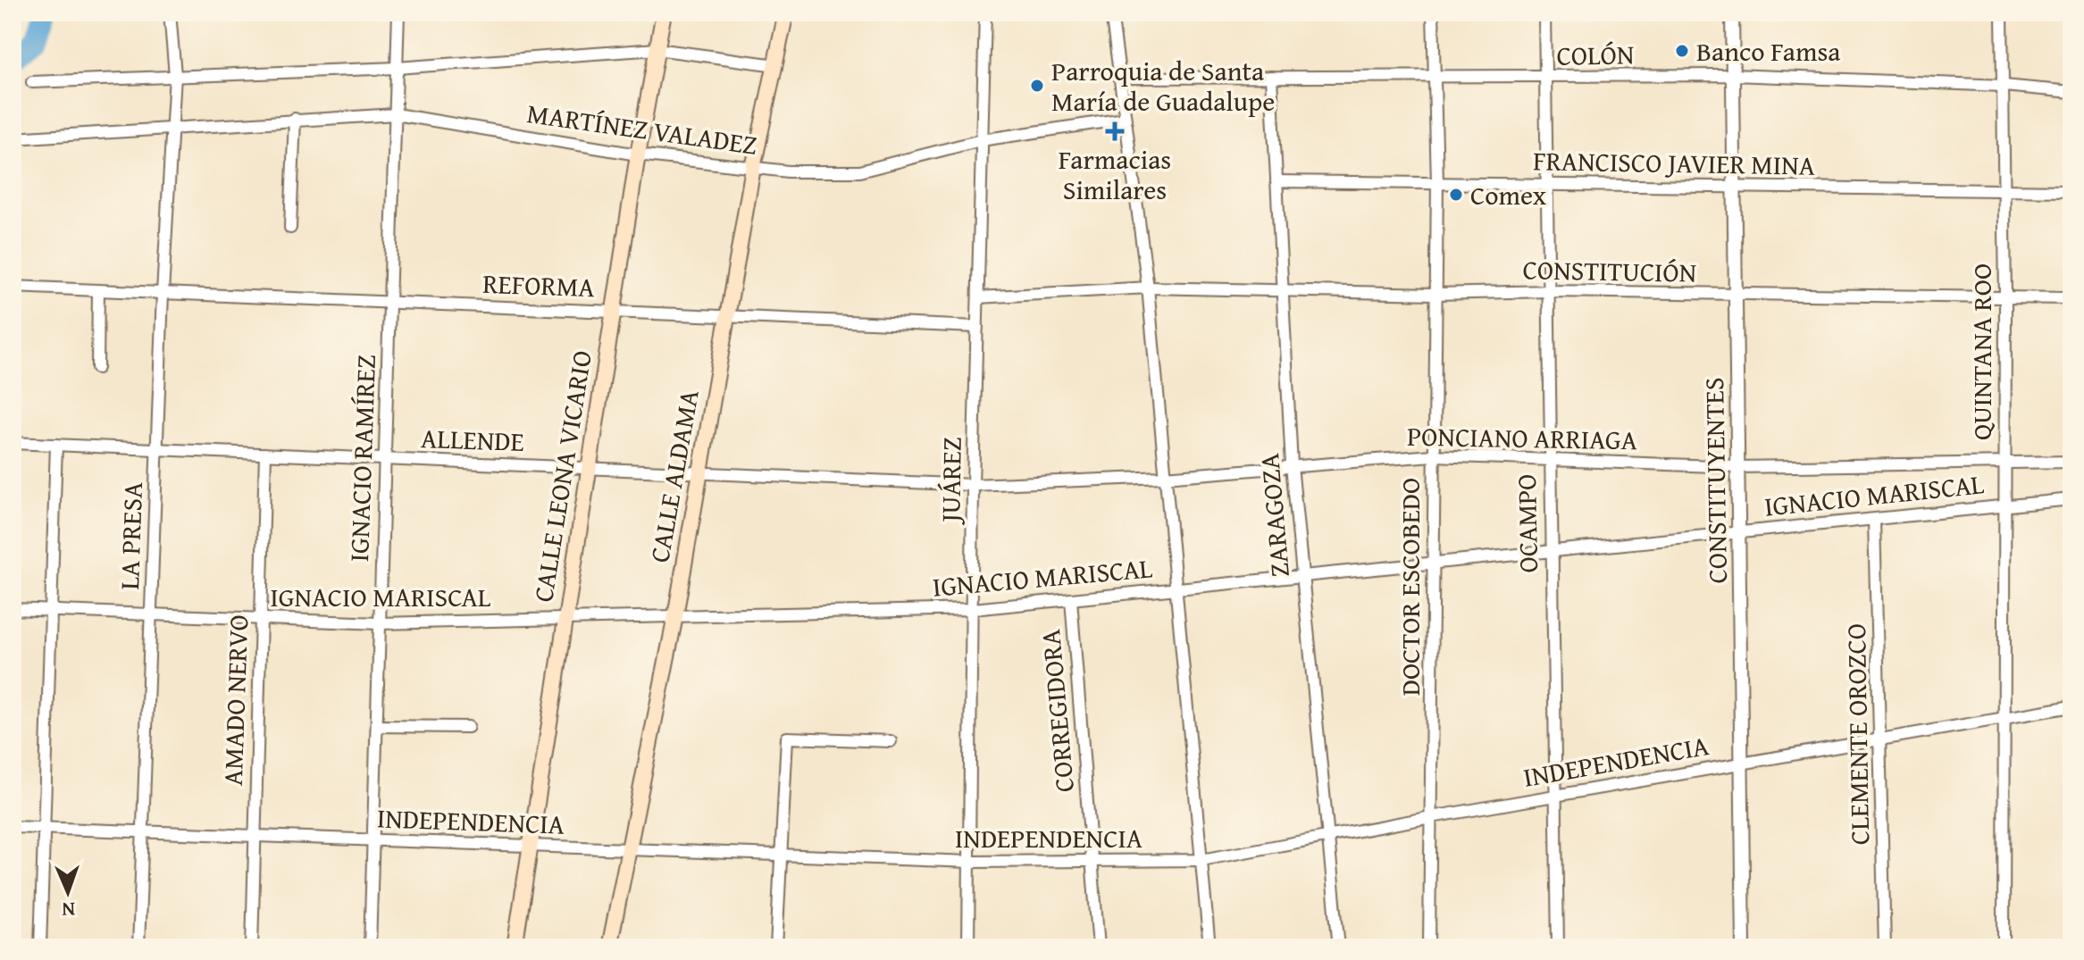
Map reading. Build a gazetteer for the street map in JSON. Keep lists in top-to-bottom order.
{
  "streets": {
    "main road": ["CALLE LEONA VICARIO", "CALLE ALDAMA"],
    "street": [
      "COLÓN",
      "MARTÍNEZ VALADEZ",
      "FRANCISCO JAVIER MINA",
      "CONSTITUCIÓN",
      "REFORMA",
      "QUINTANA ROO",
      "PONCIANO ARRIAGA",
      "ALLENDE",
      "IGNACIO RAMÍREZ",
      "JUÁREZ",
      "CONSTITUYENTES",
      "IGNACIO MARISCAL",
      "ZARAGOZA",
      "OCAMPO",
      "LA PRESA",
      "DOCTOR ESCOBEDO",
      "AMADO NERVO",
      "CORREGIDORA",
      "CLEMENTE OROZCO",
      "INDEPENDENCIA"
    ]
  },
  "crossings": [
    ["COLÓN", "QUINTANA ROO"],
    ["COLÓN", "CONSTITUYENTES"],
    ["COLÓN", "ZARAGOZA"],
    ["COLÓN", "OCAMPO"],
    ["COLÓN", "DOCTOR ESCOBEDO"],
    ["MARTÍNEZ VALADEZ", "IGNACIO RAMÍREZ"],
    ["MARTÍNEZ VALADEZ", "CALLE LEONA VICARIO"],
    ["MARTÍNEZ VALADEZ", "CALLE ALDAMA"],
    ["MARTÍNEZ VALADEZ", "JUÁREZ"],
    ["MARTÍNEZ VALADEZ", "LA PRESA"],
    ["FRANCISCO JAVIER MINA", "QUINTANA ROO"],
    ["FRANCISCO JAVIER MINA", "CONSTITUYENTES"],
    ["FRANCISCO JAVIER MINA", "ZARAGOZA"],
    ["FRANCISCO JAVIER MINA", "OCAMPO"],
    ["FRANCISCO JAVIER MINA", "DOCTOR ESCOBEDO"],
    ["CONSTITUCIÓN", "QUINTANA ROO"],
    ["CONSTITUCIÓN", "JUÁREZ"],
    ["CONSTITUCIÓN", "CONSTITUYENTES"],
    ["CONSTITUCIÓN", "ZARAGOZA"],
    ["CONSTITUCIÓN", "OCAMPO"],
    ["CONSTITUCIÓN", "DOCTOR ESCOBEDO"],
    ["REFORMA", "IGNACIO RAMÍREZ"],
    ["REFORMA", "CALLE LEONA VICARIO"],
    ["REFORMA", "CALLE ALDAMA"],
    ["REFORMA", "JUÁREZ"],
    ["REFORMA", "LA PRESA"],
    ["QUINTANA ROO", "PONCIANO ARRIAGA"],
    ["QUINTANA ROO", "IGNACIO MARISCAL"],
    ["QUINTANA ROO", "INDEPENDENCIA"],
    ["PONCIANO ARRIAGA", "ALLENDE"],
    ["PONCIANO ARRIAGA", "JUÁREZ"],
    ["PONCIANO ARRIAGA", "CONSTITUYENTES"],
    ["PONCIANO ARRIAGA", "ZARAGOZA"],
    ["PONCIANO ARRIAGA", "OCAMPO"],
    ["PONCIANO ARRIAGA", "DOCTOR ESCOBEDO"],
    ["ALLENDE", "IGNACIO RAMÍREZ"],
    ["ALLENDE", "CALLE LEONA VICARIO"],
    ["ALLENDE", "CALLE ALDAMA"],
    ["ALLENDE", "JUÁREZ"],
    ["ALLENDE", "LA PRESA"],
    ["ALLENDE", "AMADO NERVO"],
    ["IGNACIO RAMÍREZ", "IGNACIO MARISCAL"],
    ["IGNACIO RAMÍREZ", "INDEPENDENCIA"],
    ["CALLE LEONA VICARIO", "IGNACIO MARISCAL"],
    ["CALLE LEONA VICARIO", "INDEPENDENCIA"],
    ["CALLE ALDAMA", "IGNACIO MARISCAL"],
    ["CALLE ALDAMA", "INDEPENDENCIA"],
    ["JUÁREZ", "IGNACIO MARISCAL"],
    ["JUÁREZ", "INDEPENDENCIA"],
    ["CONSTITUYENTES", "IGNACIO MARISCAL"],
    ["CONSTITUYENTES", "INDEPENDENCIA"],
    ["IGNACIO MARISCAL", "ZARAGOZA"],
    ["IGNACIO MARISCAL", "OCAMPO"],
    ["IGNACIO MARISCAL", "LA PRESA"],
    ["IGNACIO MARISCAL", "DOCTOR ESCOBEDO"],
    ["IGNACIO MARISCAL", "AMADO NERVO"],
    ["IGNACIO MARISCAL", "CORREGIDORA"],
    ["IGNACIO MARISCAL", "CLEMENTE OROZCO"],
    ["ZARAGOZA", "INDEPENDENCIA"],
    ["OCAMPO", "INDEPENDENCIA"],
    ["LA PRESA", "INDEPENDENCIA"],
    ["DOCTOR ESCOBEDO", "INDEPENDENCIA"],
    ["AMADO NERVO", "INDEPENDENCIA"],
    ["CORREGIDORA", "INDEPENDENCIA"],
    ["CLEMENTE OROZCO", "INDEPENDENCIA"]
  ],
  "places": {
    "other": ["Banco Famsa", "Parroquia de Santa María de Guadalupe", "Comex"],
    "health": ["Farmacias Similares"]
  },
  "north": "bottom"
}
